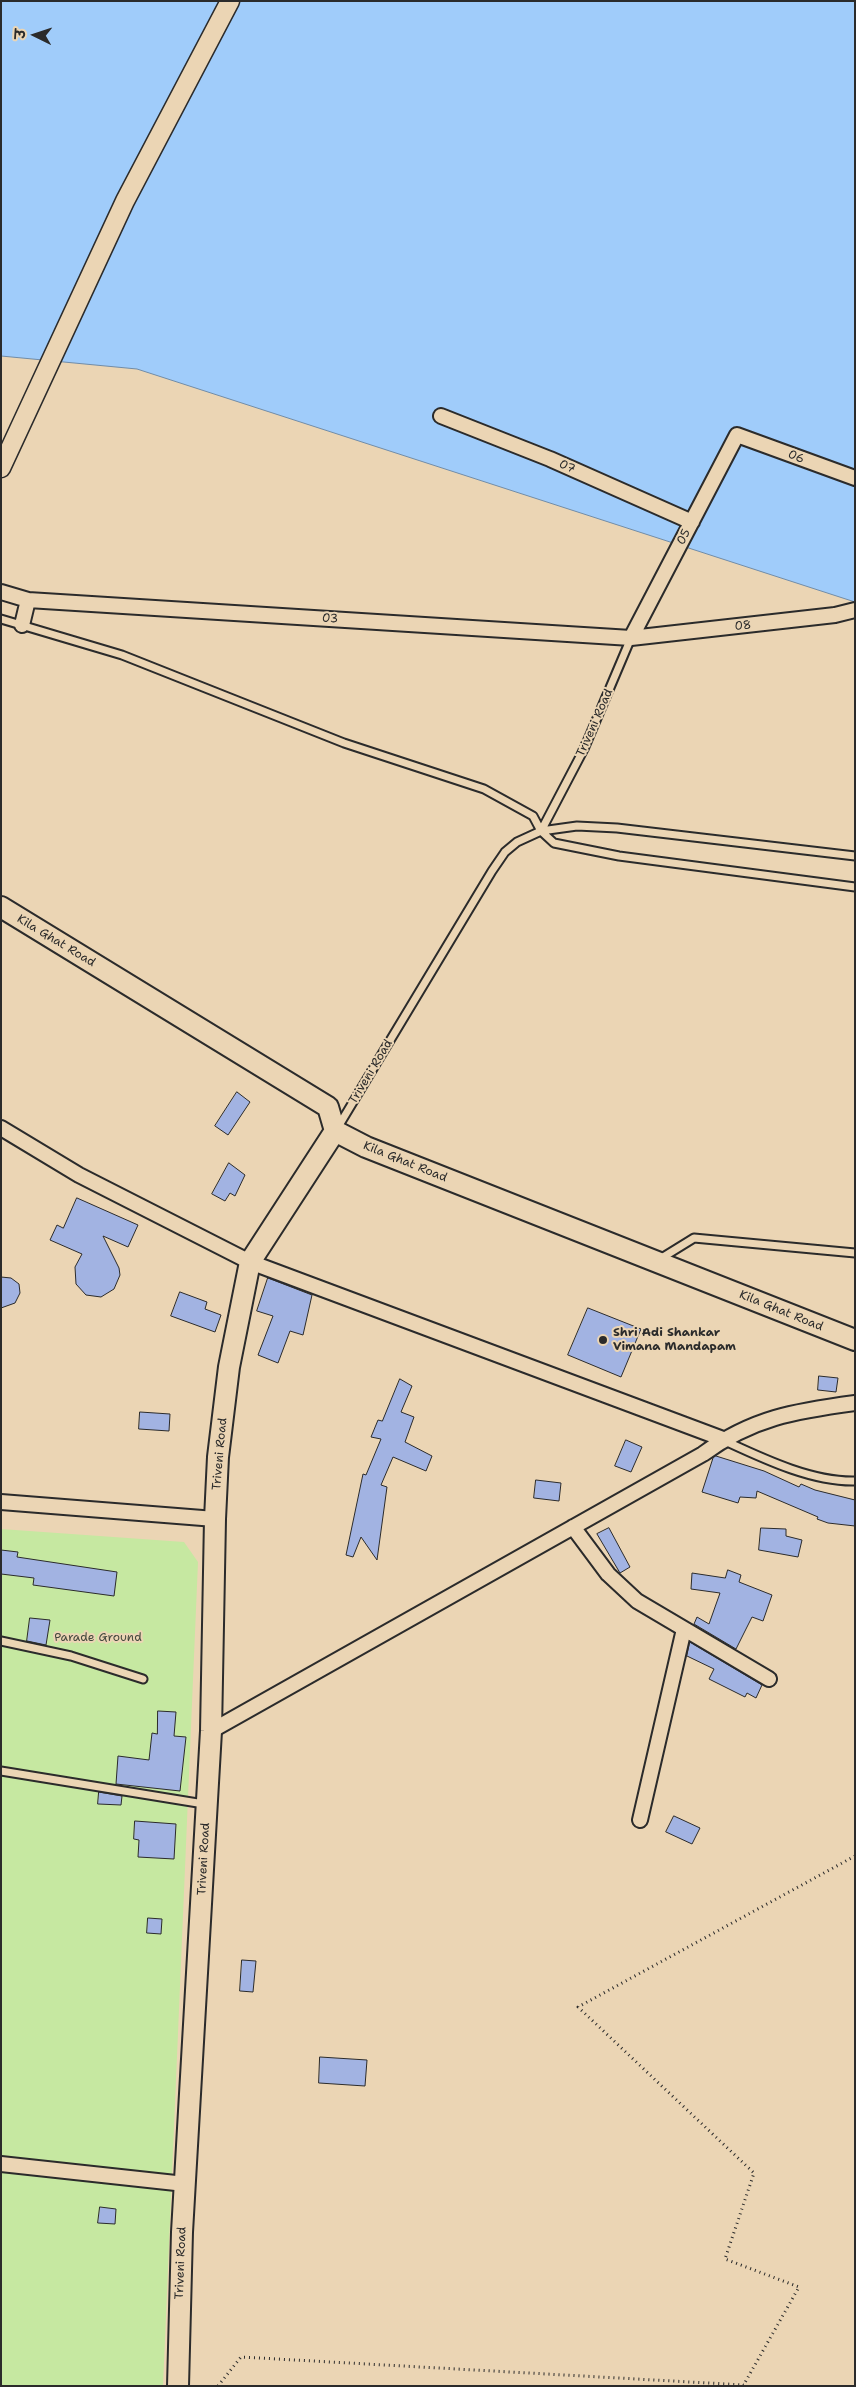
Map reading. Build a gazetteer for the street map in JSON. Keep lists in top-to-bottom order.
{
  "streets": {
    "main road": ["Triveni Road", "Kila Ghat Road"],
    "street": [
      "06",
      "07",
      "05",
      "03",
      "08"
    ]
  },
  "crossings": [
    ["06", "05"],
    ["07", "05"],
    ["05", "03"],
    ["05", "08"],
    ["05", "Triveni Road"],
    ["03", "08"],
    ["03", "Triveni Road"],
    ["08", "Triveni Road"],
    ["Triveni Road", "Kila Ghat Road"]
  ],
  "parks": ["Parade Ground"],
  "places": ["Shri Adi Shankar Vimana Mandapam"],
  "north": "left"
}
